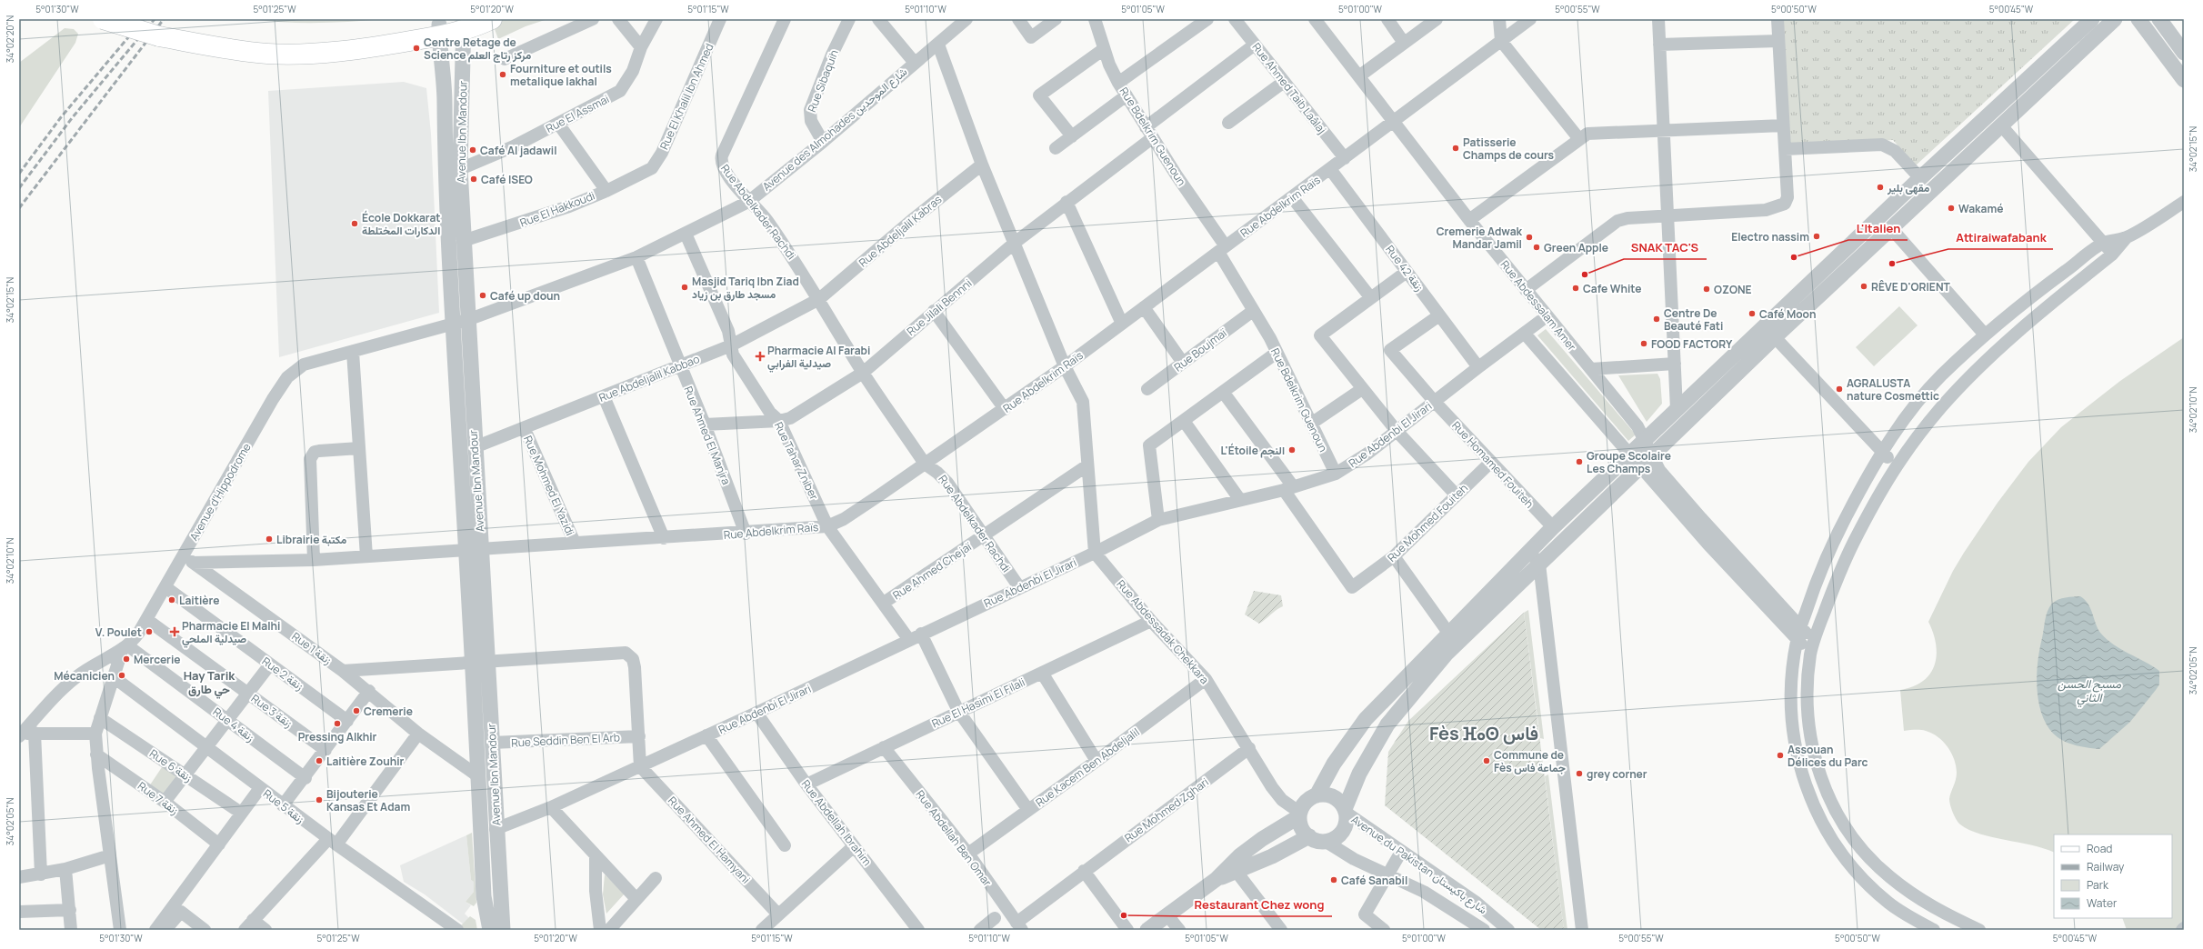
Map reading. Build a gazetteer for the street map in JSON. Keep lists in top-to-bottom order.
{
  "streets": {
    "street": [
      "Rue Sibaquih",
      "Rue Ahmed Taib Laâlaj",
      "Rue El Khalil Ibn Ahmed",
      "Rue El Assmai",
      "Avenue des Almohades شارع الموحدين",
      "Avenue Ibn Mandour",
      "Rue Bdelkrim Guenoun",
      "Rue Abdelkrim Raïs",
      "Rue El Hakkoudi",
      "Rue Abdelkader Rachdi",
      "Rue Abdeljalil Kabras",
      "Rue 42 زنقة",
      "Rue Abdessalam Amer",
      "Rue Jilali Bennni",
      "Rue Boujmaï",
      "Rue Abdeljalil Kabbao",
      "Rue Abdenbi El Jirari",
      "Rue Ahmed El Manjra",
      "Rue Tahar Zniber",
      "Rue Homamed Fouiteh",
      "Rue Mohmed El Yazidi",
      "Avenue d'Hippodrome",
      "Rue Mohmed Fouiteh",
      "Rue Ahmed Chejaï",
      "Rue Abdessadak Chekkara",
      "Rue 1 زنقة",
      "Rue 2 زنقة",
      "Rue El Hasimi El Filali",
      "Rue 3 زنقة",
      "Rue 4 زنقة",
      "Rue Seddin Ben El Arb",
      "Rue 6 زنقة",
      "Rue Kacem Ben Abdeljalil",
      "Rue 7 زنقة",
      "Rue 5 زنقة",
      "Rue Mohmed Zghari",
      "Rue Abdellah Ibrahim",
      "Rue Abdellah Ben Omar",
      "Rue Ahmed El Hamyani",
      "Avenue du Pakistan شارع باكيستان"
    ]
  },
  "crossings": [
    ["Rue Sibaquih", "Avenue des Almohades شارع الموحدين"],
    ["Rue Ahmed Taib Laâlaj", "Rue Abdelkrim Raïs"],
    ["Rue Ahmed Taib Laâlaj", "Rue Jilali Bennni"],
    ["Rue El Khalil Ibn Ahmed", "Rue El Hakkoudi"],
    ["Rue El Assmai", "Avenue Ibn Mandour"],
    ["Avenue des Almohades شارع الموحدين", "Avenue Ibn Mandour"],
    ["Avenue des Almohades شارع الموحدين", "Rue Abdelkader Rachdi"],
    ["Avenue des Almohades شارع الموحدين", "Rue Ahmed El Manjra"],
    ["Avenue des Almohades شارع الموحدين", "Rue Tahar Zniber"],
    ["Avenue des Almohades شارع الموحدين", "Avenue d'Hippodrome"],
    ["Avenue Ibn Mandour", "Rue Abdelkrim Raïs"],
    ["Avenue Ibn Mandour", "Rue El Hakkoudi"],
    ["Avenue Ibn Mandour", "Rue Abdeljalil Kabbao"],
    ["Avenue Ibn Mandour", "Rue Abdenbi El Jirari"],
    ["Avenue Ibn Mandour", "Avenue d'Hippodrome"],
    ["Avenue Ibn Mandour", "Rue 1 زنقة"],
    ["Avenue Ibn Mandour", "Rue Seddin Ben El Arb"],
    ["Rue Bdelkrim Guenoun", "Rue Abdelkrim Raïs"],
    ["Rue Bdelkrim Guenoun", "Rue Jilali Bennni"],
    ["Rue Bdelkrim Guenoun", "Rue Boujmaï"],
    ["Rue Bdelkrim Guenoun", "Rue Abdenbi El Jirari"],
    ["Rue Abdelkrim Raïs", "Rue Abdelkader Rachdi"],
    ["Rue Abdelkrim Raïs", "Rue 42 زنقة"],
    ["Rue Abdelkrim Raïs", "Rue Abdessalam Amer"],
    ["Rue Abdelkrim Raïs", "Rue Ahmed El Manjra"],
    ["Rue Abdelkrim Raïs", "Rue Tahar Zniber"],
    ["Rue Abdelkrim Raïs", "Rue Mohmed El Yazidi"],
    ["Rue Abdelkrim Raïs", "Avenue d'Hippodrome"],
    ["Rue Abdelkrim Raïs", "Rue 1 زنقة"],
    ["Rue Abdelkader Rachdi", "Rue Abdeljalil Kabras"],
    ["Rue Abdelkader Rachdi", "Rue Jilali Bennni"],
    ["Rue Abdelkader Rachdi", "Rue Abdeljalil Kabbao"],
    ["Rue Abdelkader Rachdi", "Rue Abdenbi El Jirari"],
    ["Rue Abdelkader Rachdi", "Rue Ahmed Chejaï"],
    ["Rue Abdeljalil Kabras", "Rue Abdeljalil Kabbao"],
    ["Rue 42 زنقة", "Rue Abdenbi El Jirari"],
    ["Rue 42 زنقة", "Rue Homamed Fouiteh"],
    ["Rue Abdessalam Amer", "Rue Abdenbi El Jirari"],
    ["Rue Jilali Bennni", "Rue Ahmed El Manjra"],
    ["Rue Jilali Bennni", "Rue Tahar Zniber"],
    ["Rue Abdeljalil Kabbao", "Rue Ahmed El Manjra"],
    ["Rue Abdeljalil Kabbao", "Rue Tahar Zniber"],
    ["Rue Abdeljalil Kabbao", "Rue Mohmed El Yazidi"],
    ["Rue Abdenbi El Jirari", "Rue Tahar Zniber"],
    ["Rue Abdenbi El Jirari", "Rue Homamed Fouiteh"],
    ["Rue Abdenbi El Jirari", "Rue Mohmed Fouiteh"],
    ["Rue Abdenbi El Jirari", "Rue Abdessadak Chekkara"],
    ["Rue Abdenbi El Jirari", "Rue Abdellah Ibrahim"],
    ["Rue Abdenbi El Jirari", "Rue Ahmed El Hamyani"],
    ["Rue Tahar Zniber", "Rue Ahmed Chejaï"],
    ["Rue Homamed Fouiteh", "Rue Mohmed Fouiteh"],
    ["Avenue d'Hippodrome", "Rue 1 زنقة"],
    ["Avenue d'Hippodrome", "Rue 2 زنقة"],
    ["Avenue d'Hippodrome", "Rue 3 زنقة"],
    ["Avenue d'Hippodrome", "Rue 4 زنقة"],
    ["Rue Abdessadak Chekkara", "Rue El Hasimi El Filali"],
    ["Rue Abdessadak Chekkara", "Rue Kacem Ben Abdeljalil"],
    ["Rue Abdessadak Chekkara", "Rue Mohmed Zghari"],
    ["Rue Abdessadak Chekkara", "Avenue du Pakistan شارع باكيستان"],
    ["Rue El Hasimi El Filali", "Rue Abdellah Ibrahim"],
    ["Rue El Hasimi El Filali", "Rue Abdellah Ben Omar"],
    ["Rue Kacem Ben Abdeljalil", "Rue Abdellah Ben Omar"],
    ["Rue Mohmed Zghari", "Rue Abdellah Ben Omar"]
  ],
  "districts": ["Hay Tarik حي طارق", "Fès ⴼⴰⵙ فاس"],
  "water": ["مسبح الحسن الثاني"],
  "places": {
    "other": [
      "Centre Retage de Science مركز رتاج العلم",
      "Fourniture et outils metalique lakhal",
      "Patisserie Champs de cours",
      "Café Al jadawil",
      "Café ISEO",
      "مقهى بلير",
      "Wakamé",
      "École Dokkarat الدكارات المختلطة",
      "Electro nassim",
      "Cremerie Adwak Mandar Jamil",
      "Green Apple",
      "L'Italien",
      "Attiraiwafabank",
      "SNAK TAC'S",
      "RÊVE D'ORIENT",
      "Masjid Tariq Ibn Ziad مسجد طارق بن زياد",
      "Cafe White",
      "OZONE",
      "Café up doun",
      "Café Moon",
      "Centre De Beauté Fati",
      "FOOD FACTORY",
      "AGRALUSTA nature Cosmettic",
      "L'Étoile النجم",
      "Groupe Scolaire Les Champs",
      "Librairie مكتبة",
      "Laitière",
      "V. Poulet",
      "Mercerie",
      "Mécanicien",
      "Cremerie",
      "Pressing Alkhir",
      "Assouan Délices du Parc",
      "Laitière Zouhir",
      "Commune de Fès جماعة فاس",
      "grey corner",
      "Bijouterie Kansas Et Adam",
      "Café Sanabil",
      "Restaurant Chez wong"
    ],
    "health": ["Pharmacie Al Farabi صيدلية الفرابي", "Pharmacie El Malhi صيدلية الملحي"]
  },
  "legend": [
    "Road",
    "Railway",
    "Park",
    "Water"
  ],
  "coordinates": [
    "5°01'30\"W",
    "5°01'25\"W",
    "5°01'20\"W",
    "5°01'15\"W",
    "5°01'10\"W",
    "5°01'05\"W",
    "5°01'00\"W",
    "5°00'55\"W",
    "5°00'50\"W",
    "5°00'45\"W",
    "34°02'20\"N",
    "34°02'15\"N",
    "34°02'10\"N",
    "34°02'05\"N"
  ]
}
